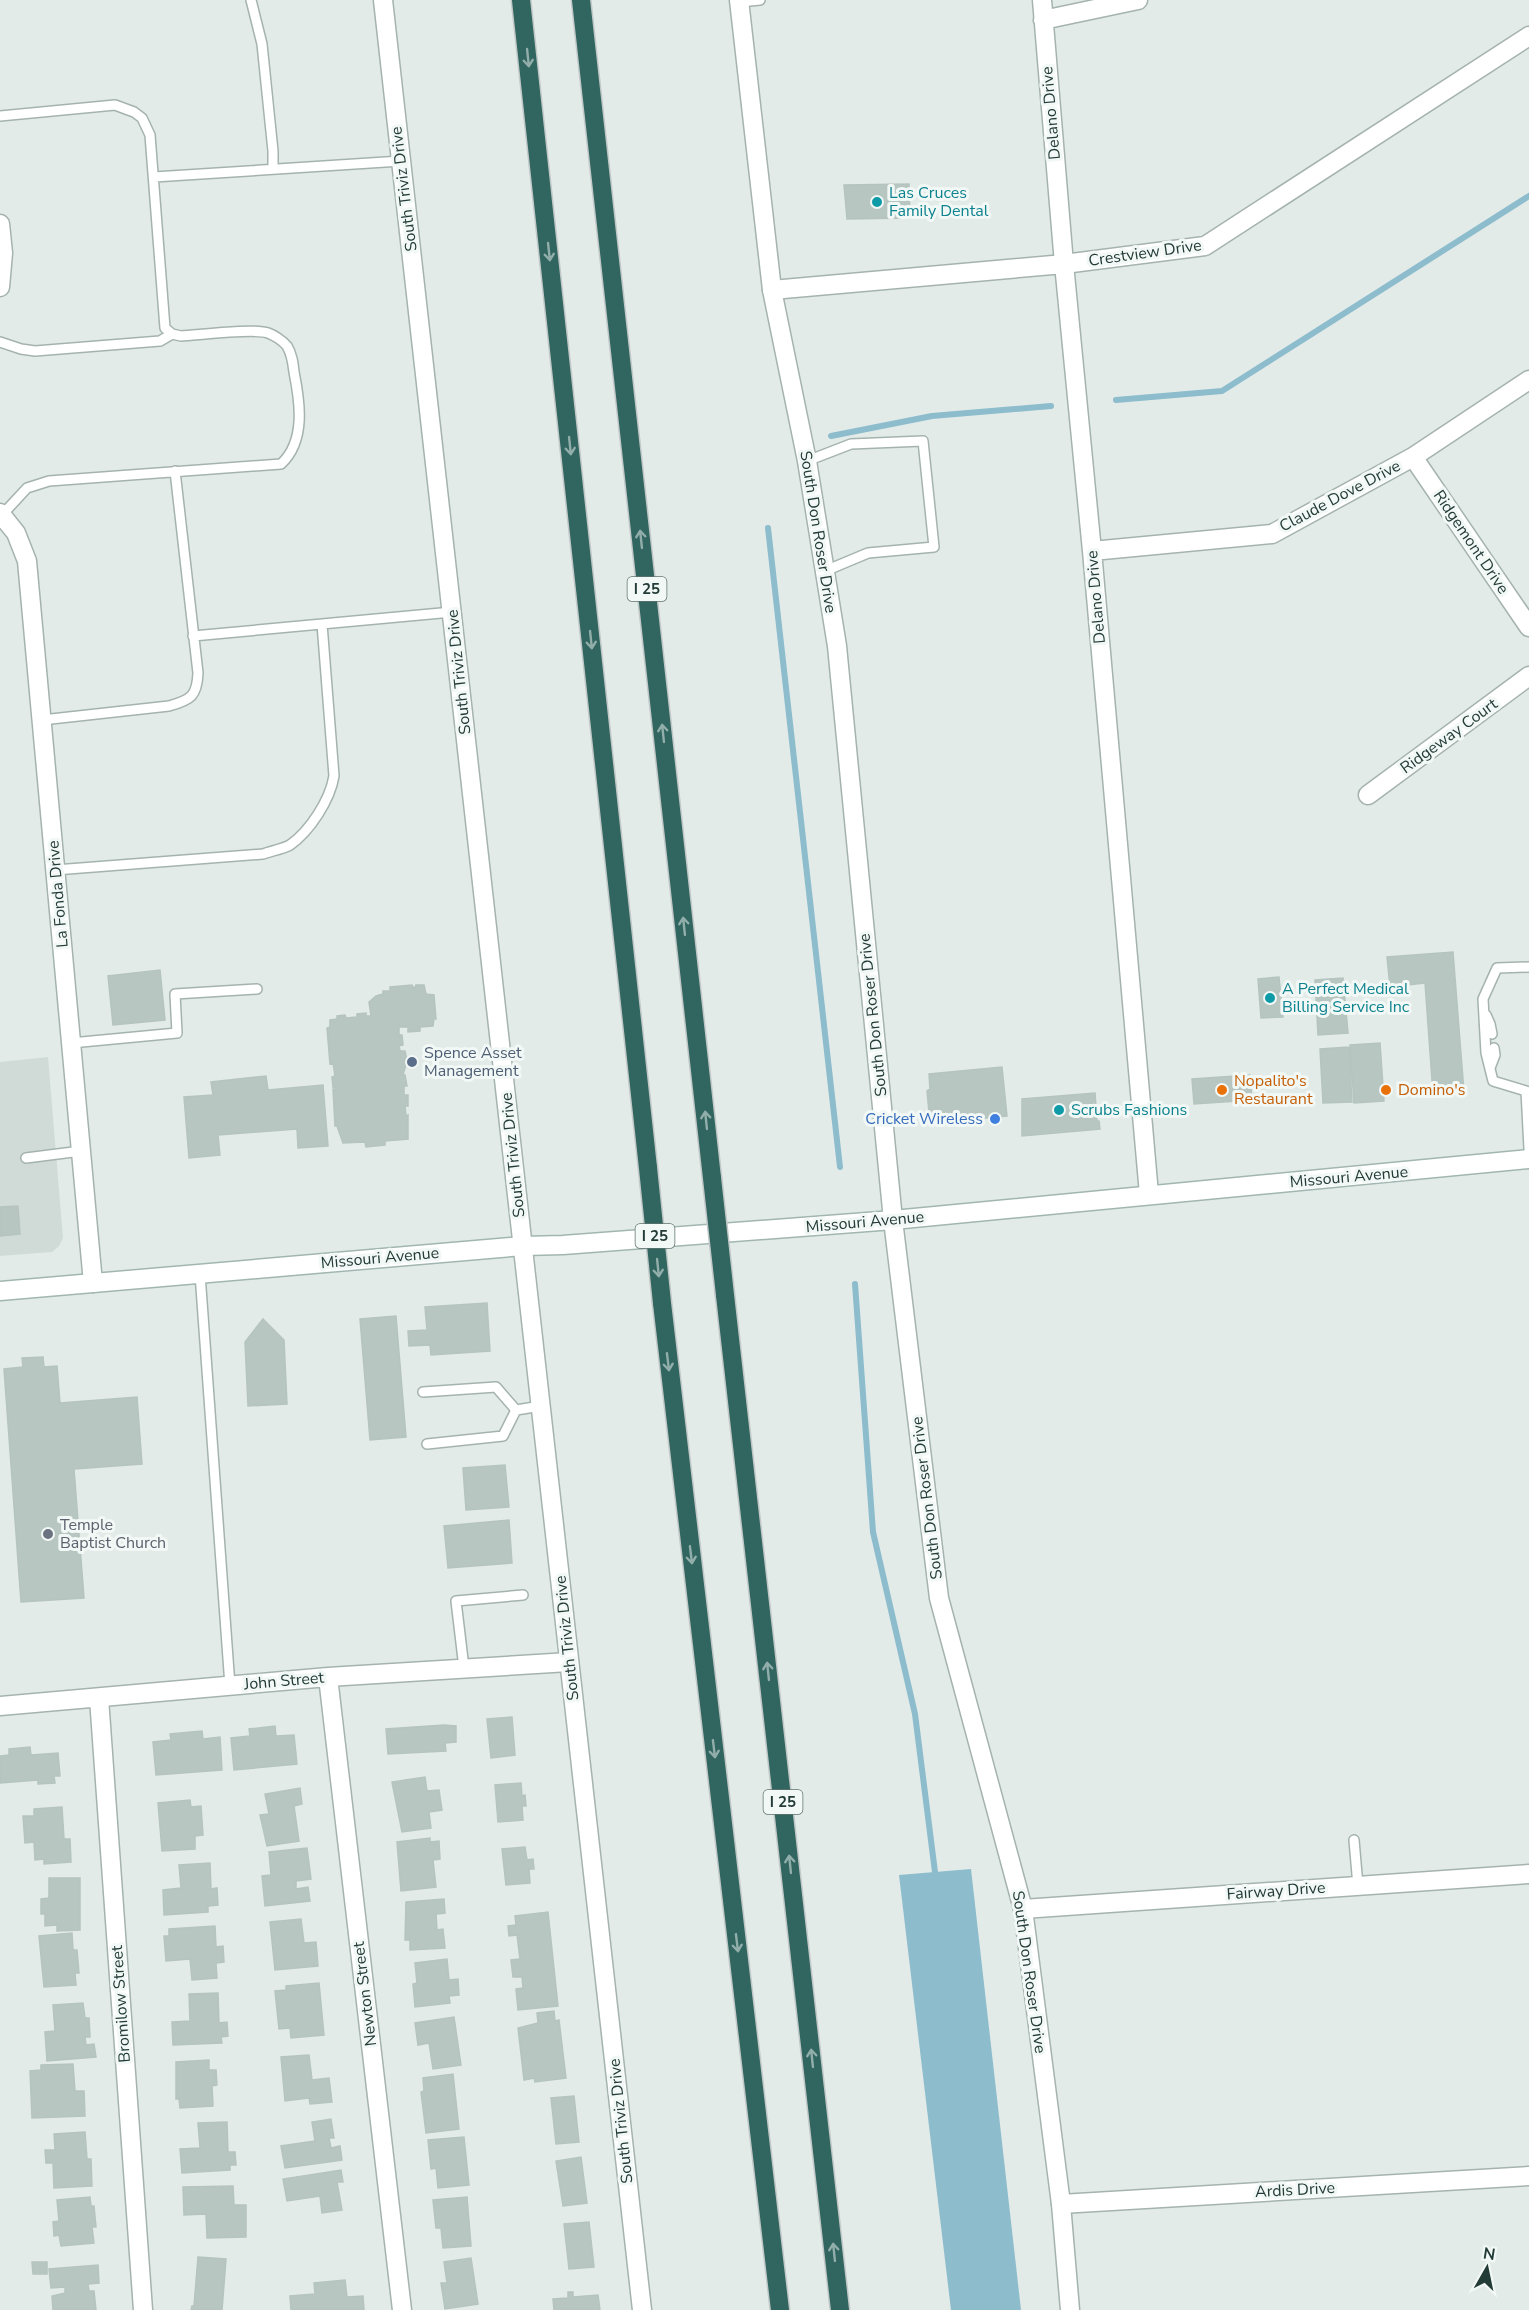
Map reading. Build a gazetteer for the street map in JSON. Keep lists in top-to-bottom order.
{
  "streets": {
    "highway": ["I 25"],
    "street": [
      "Delano Drive",
      "South Triviz Drive",
      "Crestview Drive",
      "Claude Dove Drive",
      "South Don Roser Drive",
      "Ridgemont Drive",
      "Ridgeway Court",
      "La Fonda Drive",
      "Missouri Avenue",
      "John Street",
      "Fairway Drive",
      "Newton Street",
      "Bromilow Street",
      "Ardis Drive"
    ]
  },
  "crossings": [
    ["Delano Drive", "Crestview Drive"],
    ["Delano Drive", "Claude Dove Drive"],
    ["Delano Drive", "Missouri Avenue"],
    ["South Triviz Drive", "Missouri Avenue"],
    ["South Triviz Drive", "John Street"],
    ["Crestview Drive", "South Don Roser Drive"],
    ["Claude Dove Drive", "Ridgemont Drive"],
    ["South Don Roser Drive", "Missouri Avenue"],
    ["South Don Roser Drive", "Fairway Drive"],
    ["South Don Roser Drive", "Ardis Drive"],
    ["La Fonda Drive", "Missouri Avenue"],
    ["John Street", "Newton Street"],
    ["John Street", "Bromilow Street"]
  ],
  "places": [
    "Las Cruces Family Dental",
    "A Perfect Medical Billing Service Inc",
    "Spence Asset Management",
    "Nopalito's Restaurant",
    "Domino's",
    "Scrubs Fashions",
    "Cricket Wireless",
    "Temple Baptist Church"
  ],
  "north": "top"
}
